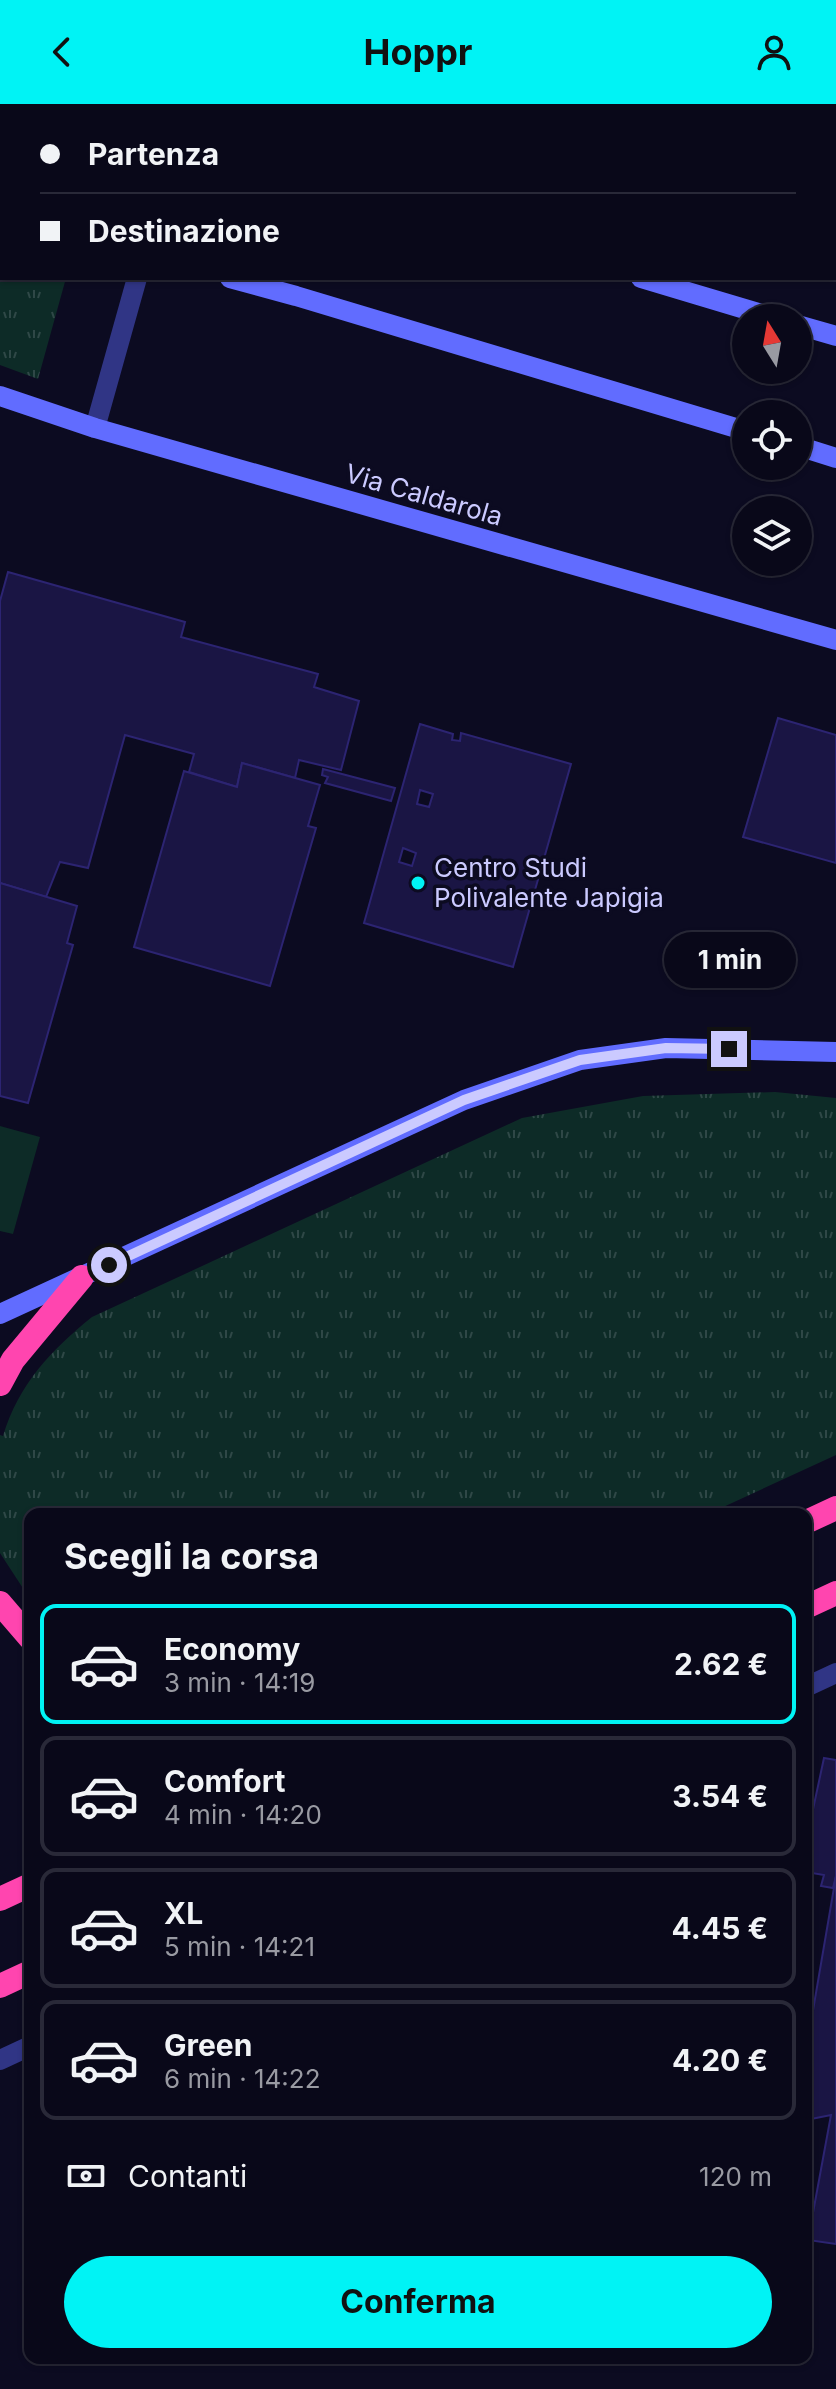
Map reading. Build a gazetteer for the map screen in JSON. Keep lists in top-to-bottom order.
{
  "streets": {
    "street": ["Via Caldarola"]
  },
  "places": ["Centro Studi Polivalente Japigia"],
  "north": "top",
  "page": {
    "header": "Hoppr",
    "banner": ["Partenza", "Destinazione"],
    "bubble": "1 min",
    "heading": "Scegli la corsa",
    "list": [
      {
        "name": "Economy",
        "note": "3 min · 14:19",
        "value": "2.62 €"
      },
      {
        "name": "Comfort",
        "note": "4 min · 14:20",
        "value": "3.54 €"
      },
      {
        "name": "XL",
        "note": "5 min · 14:21",
        "value": "4.45 €"
      },
      {
        "name": "Green",
        "note": "6 min · 14:22",
        "value": "4.20 €"
      }
    ],
    "pay": ["Contanti", "120 m"],
    "buttons": "Conferma"
  }
}
